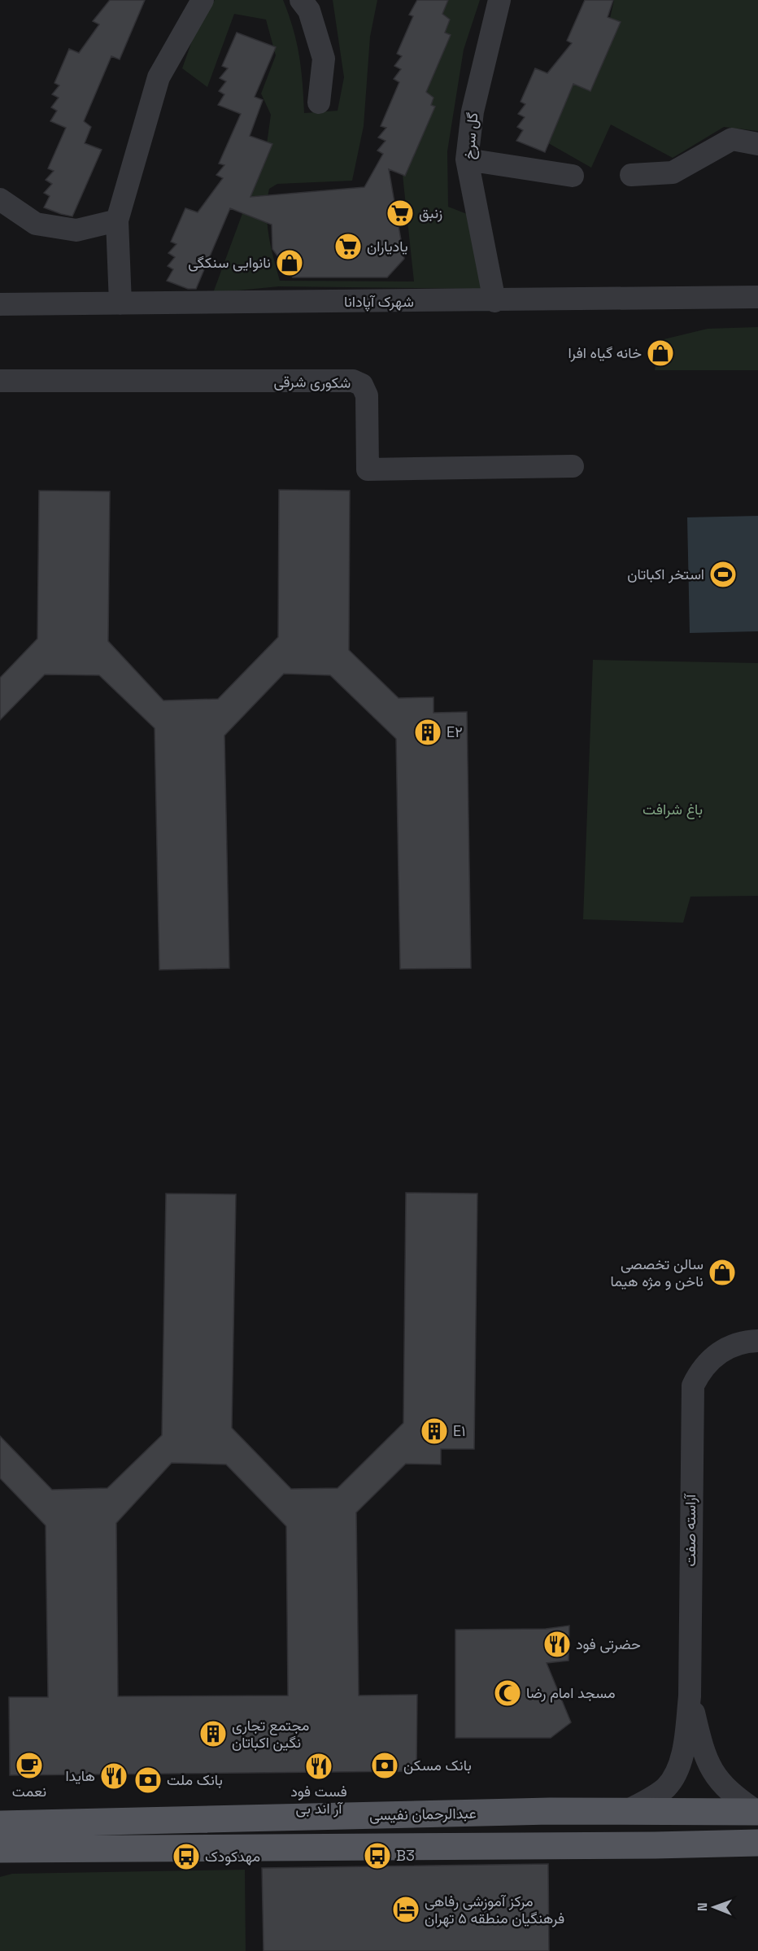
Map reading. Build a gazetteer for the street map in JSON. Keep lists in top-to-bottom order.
{
  "streets": {
    "main road": ["عبدالرحمان نفیسی"],
    "street": [
      "گل سرخ",
      "شهرک آپادانا",
      "شکوری شرقی",
      "آراسته صفت"
    ]
  },
  "crossings": [
    ["گل سرخ", "شهرک آپادانا"],
    ["آراسته صفت", "عبدالرحمان نفیسی"]
  ],
  "parks": ["باغ شرافت"],
  "places": {
    "supermarket": ["زنبق", "یادیاران"],
    "shop": ["نانوایی سنکگی", "خانه گیاه افرا", "سالن تخصصی ناخن و مژه هیما"],
    "sports": ["استخر اکباتان"],
    "building": ["E۲", "E۱", "مجتمع تجاری نگین اکباتان"],
    "restaurant": ["حضرتی فود", "فست فود آر اند بی", "هایدا"],
    "mosque": ["مسجد امام رضا"],
    "cafe": ["نعمت"],
    "bank": ["بانک مسکن", "بانک ملت"],
    "bus stop": ["B3", "مهدکودک"],
    "hotel": ["مرکز آموزشی رفاهی فرهنگیان منطقه ۵ تهران"]
  },
  "north": "left"
}
